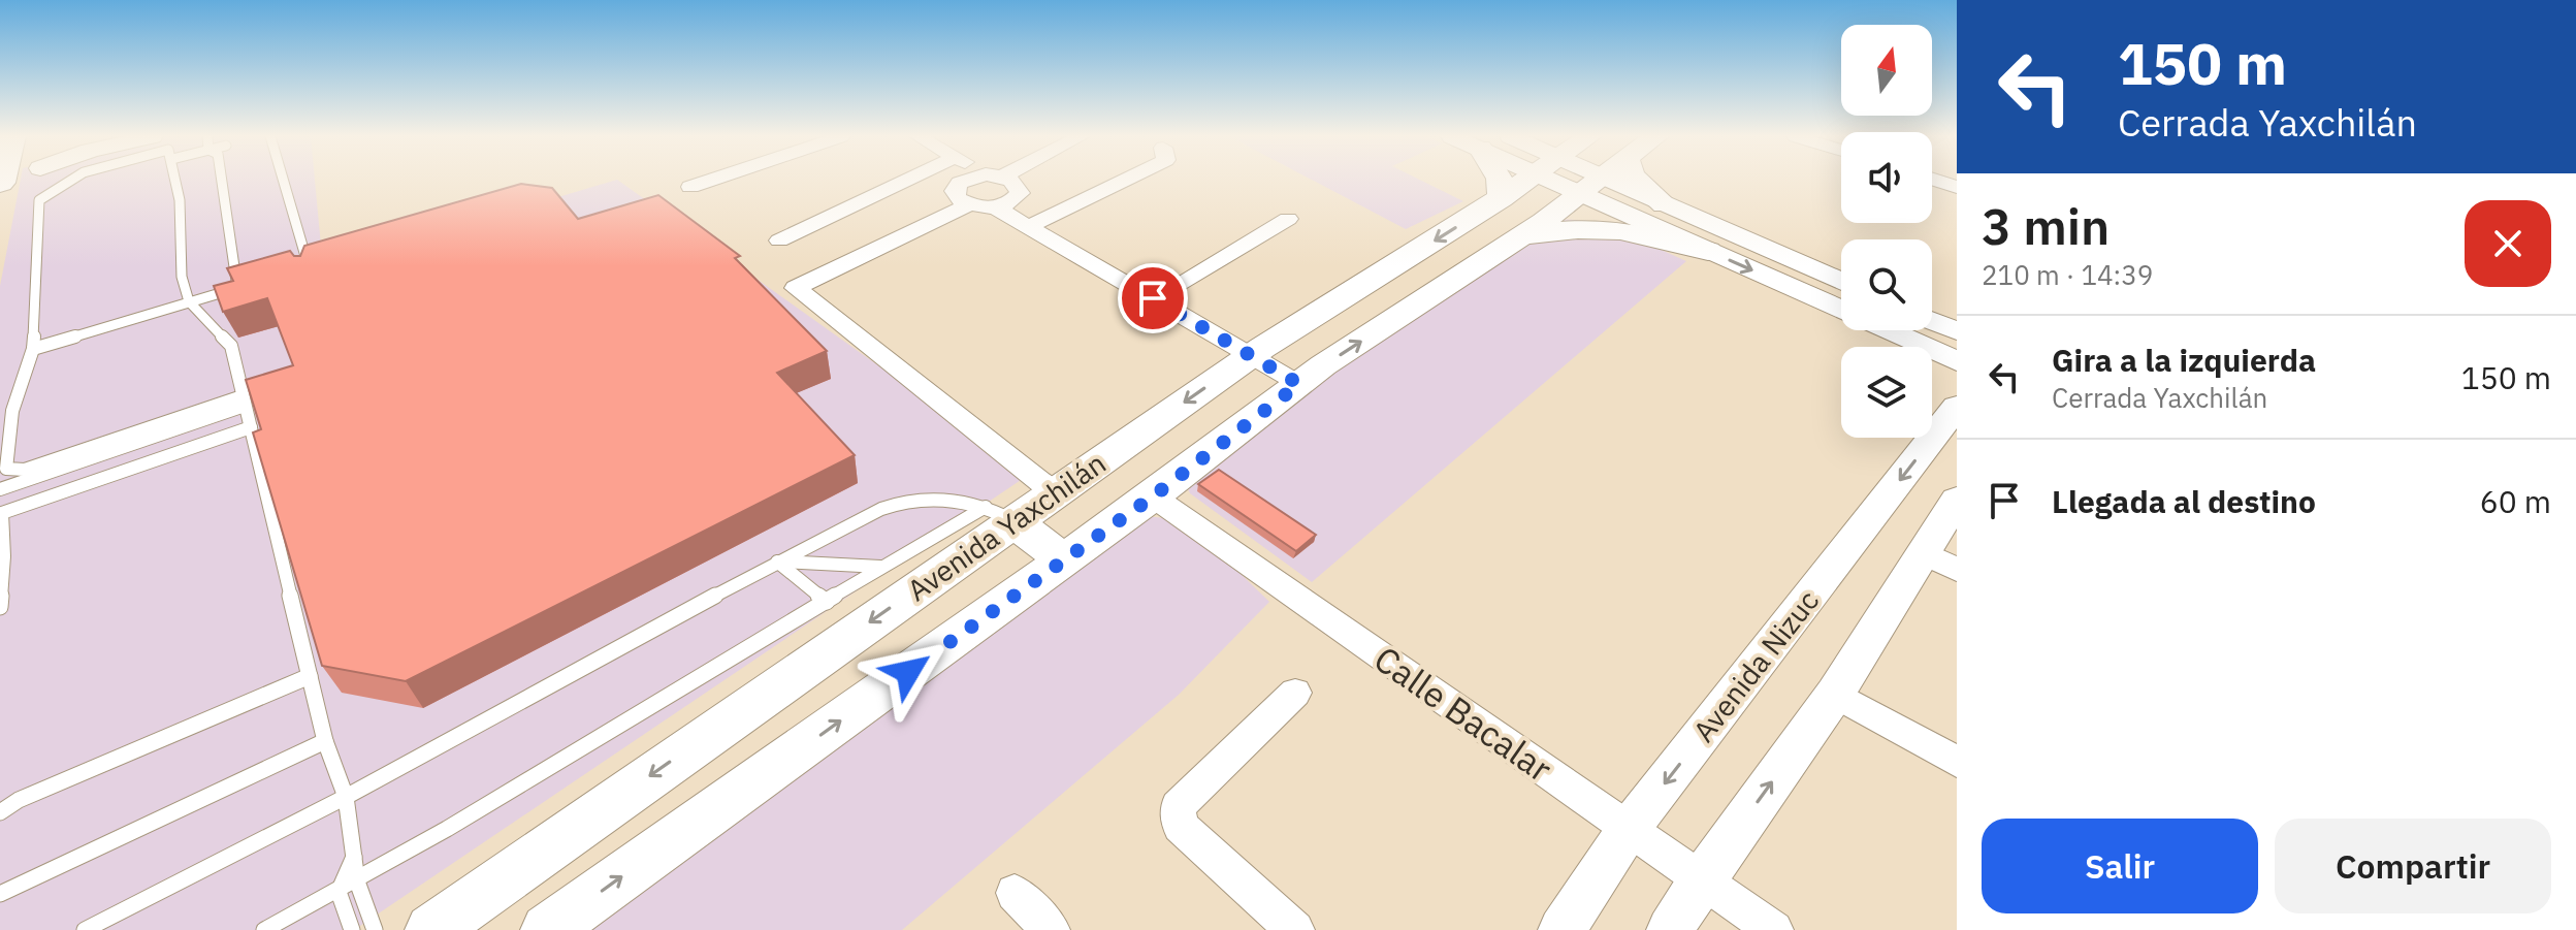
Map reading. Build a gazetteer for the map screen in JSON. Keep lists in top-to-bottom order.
{
  "streets": {
    "main road": ["Avenida Yaxchilán"],
    "street": ["Avenida Nizuc", "Calle Bacalar"]
  },
  "crossings": [
    ["Avenida Yaxchilán", "Calle Bacalar"],
    ["Avenida Nizuc", "Calle Bacalar"]
  ],
  "north": "top",
  "page": {
    "turn": ["150 m", "Cerrada Yaxchilán"],
    "heading": ["3 min", "210 m · 14:39"],
    "list": [
      {
        "name": "Gira a la izquierda",
        "note": "Cerrada Yaxchilán",
        "value": "150 m"
      },
      {
        "name": "Llegada al destino",
        "value": "60 m"
      }
    ],
    "buttons": ["Salir", "Compartir"]
  }
}
